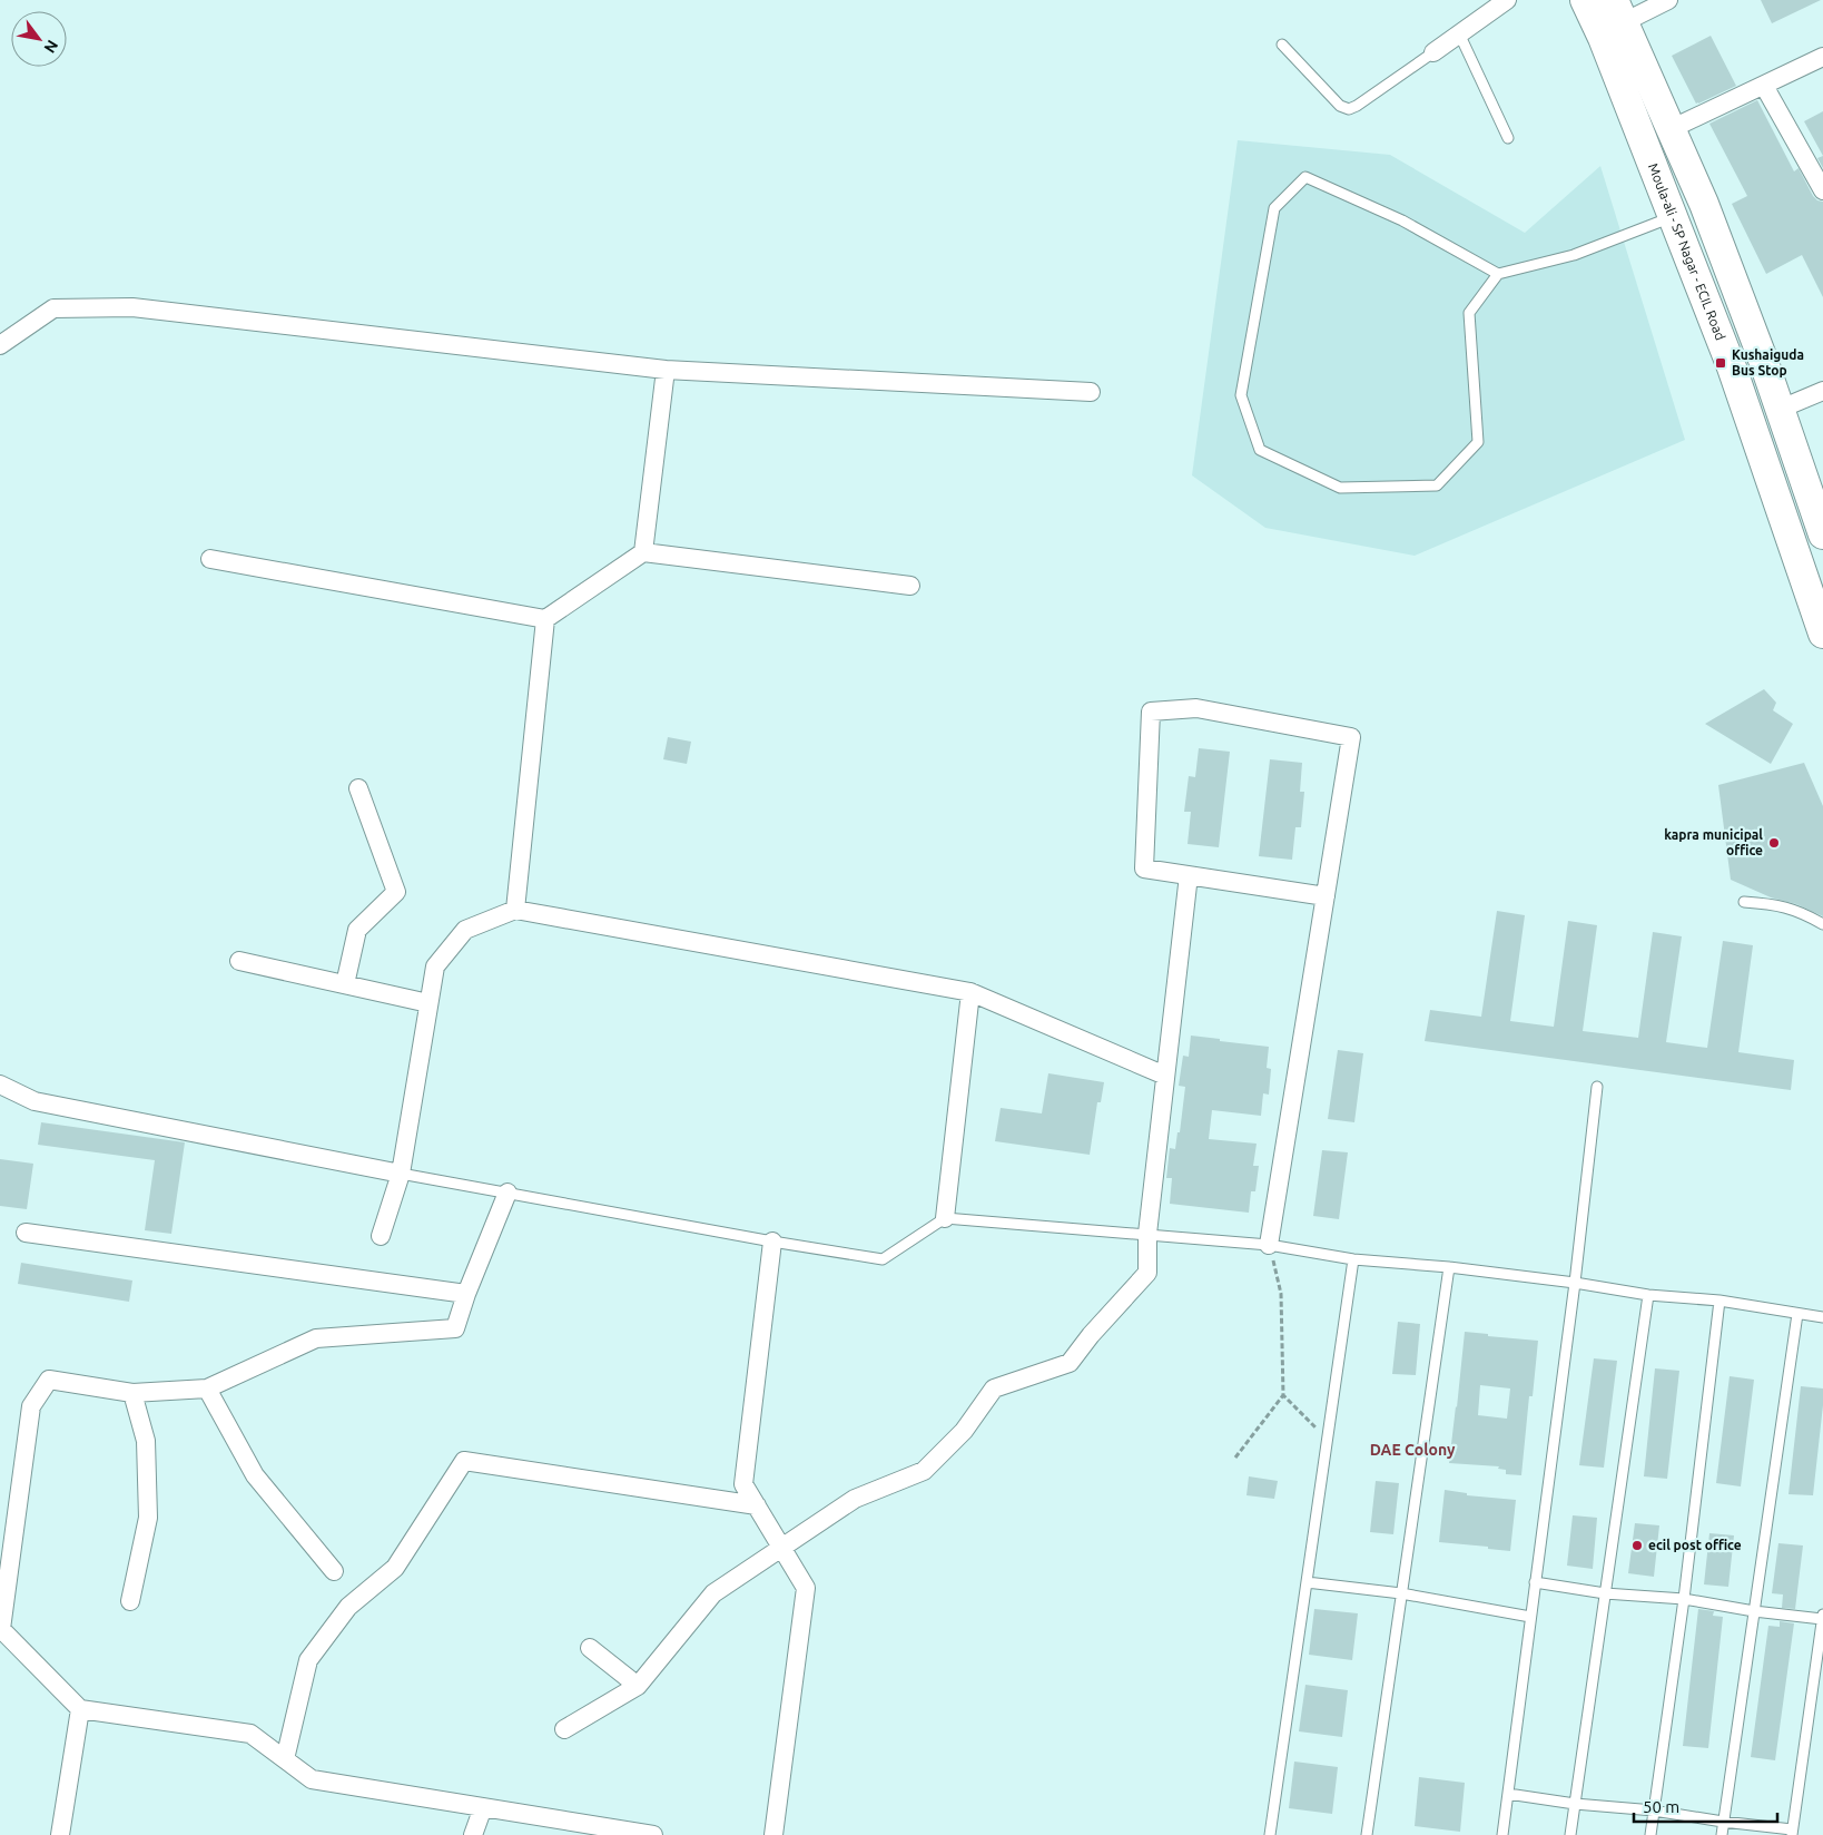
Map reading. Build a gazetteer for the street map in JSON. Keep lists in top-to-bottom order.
{
  "streets": {
    "main road": ["Moula-ali - SP Nagar - ECIL Road"]
  },
  "districts": ["DAE Colony"],
  "places": {
    "transit": ["Kushaiguda Bus Stop"],
    "other": ["kapra municipal office", "ecil post office"]
  },
  "scale_bar": "50 m",
  "north": "bottom right"
}
